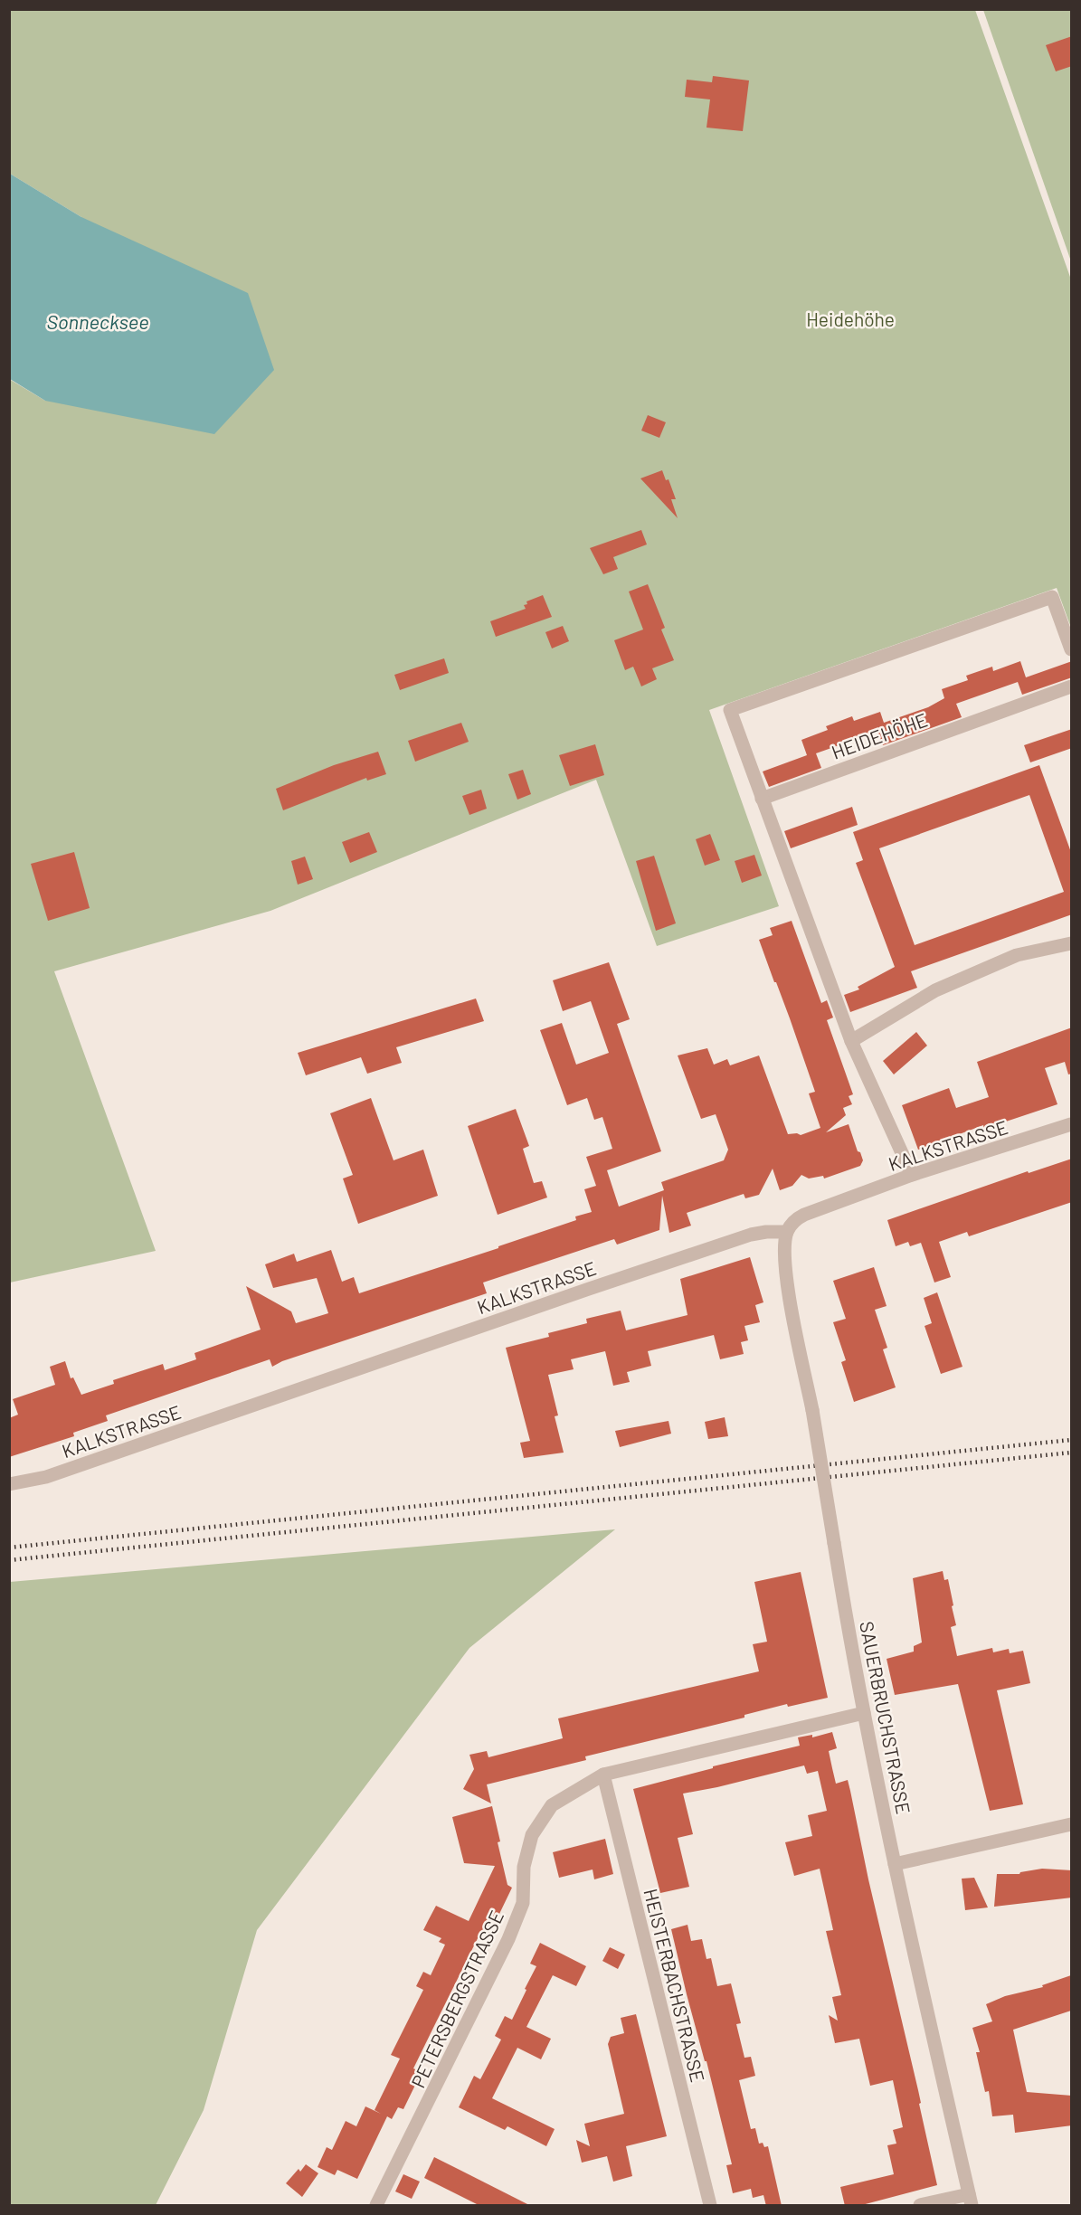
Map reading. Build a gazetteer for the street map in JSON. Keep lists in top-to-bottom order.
{
  "streets": {
    "street": [
      "HEIDEHÖHE",
      "KALKSTRASSE",
      "SAUERBRUCHSTRASSE",
      "HEISTERBACHSTRASSE",
      "PETERSBERGSTRASSE"
    ]
  },
  "crossings": [
    ["KALKSTRASSE", "SAUERBRUCHSTRASSE"],
    ["SAUERBRUCHSTRASSE", "PETERSBERGSTRASSE"],
    ["HEISTERBACHSTRASSE", "PETERSBERGSTRASSE"]
  ],
  "water": ["Sonnecksee"],
  "parks": ["Heidehöhe"]
}
